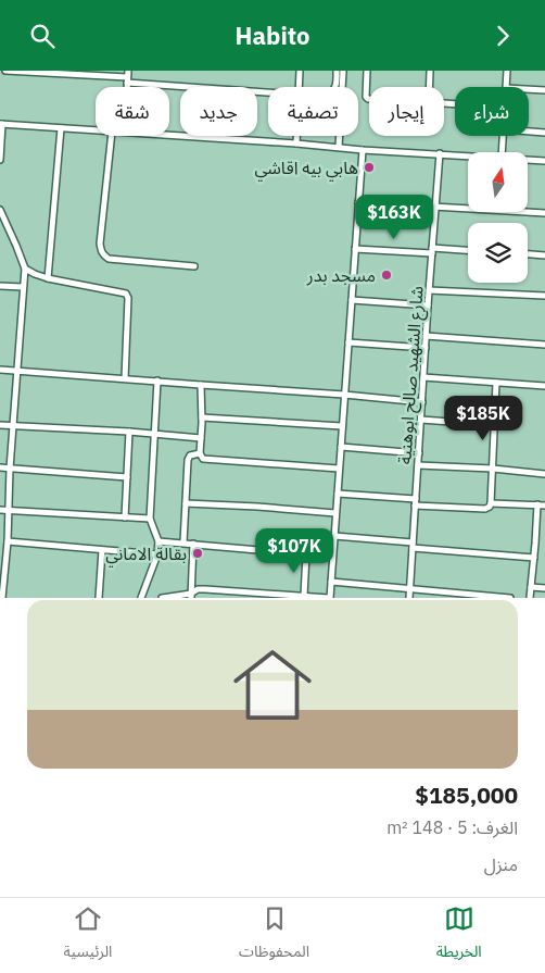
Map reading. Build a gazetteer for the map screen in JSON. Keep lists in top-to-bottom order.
{
  "streets": {
    "street": ["شارع الشهيد صالح ابوهنية"]
  },
  "places": ["هابي بيه اقاشي", "مسجد بدر", "بقالة الاماني"],
  "north": "top",
  "page": {
    "header": "Habito",
    "chip": [
      "شراء",
      "إيجار",
      "تصفية",
      "جديد",
      "شقة"
    ],
    "price": ["$163K", "$185K", "$107K"],
    "list": [
      {
        "name": "$185,000",
        "note": "الغرف: 5 · 148 m² · منزل"
      }
    ],
    "tabs": ["الخريطة", "المحفوظات", "الرئيسية"]
  }
}
